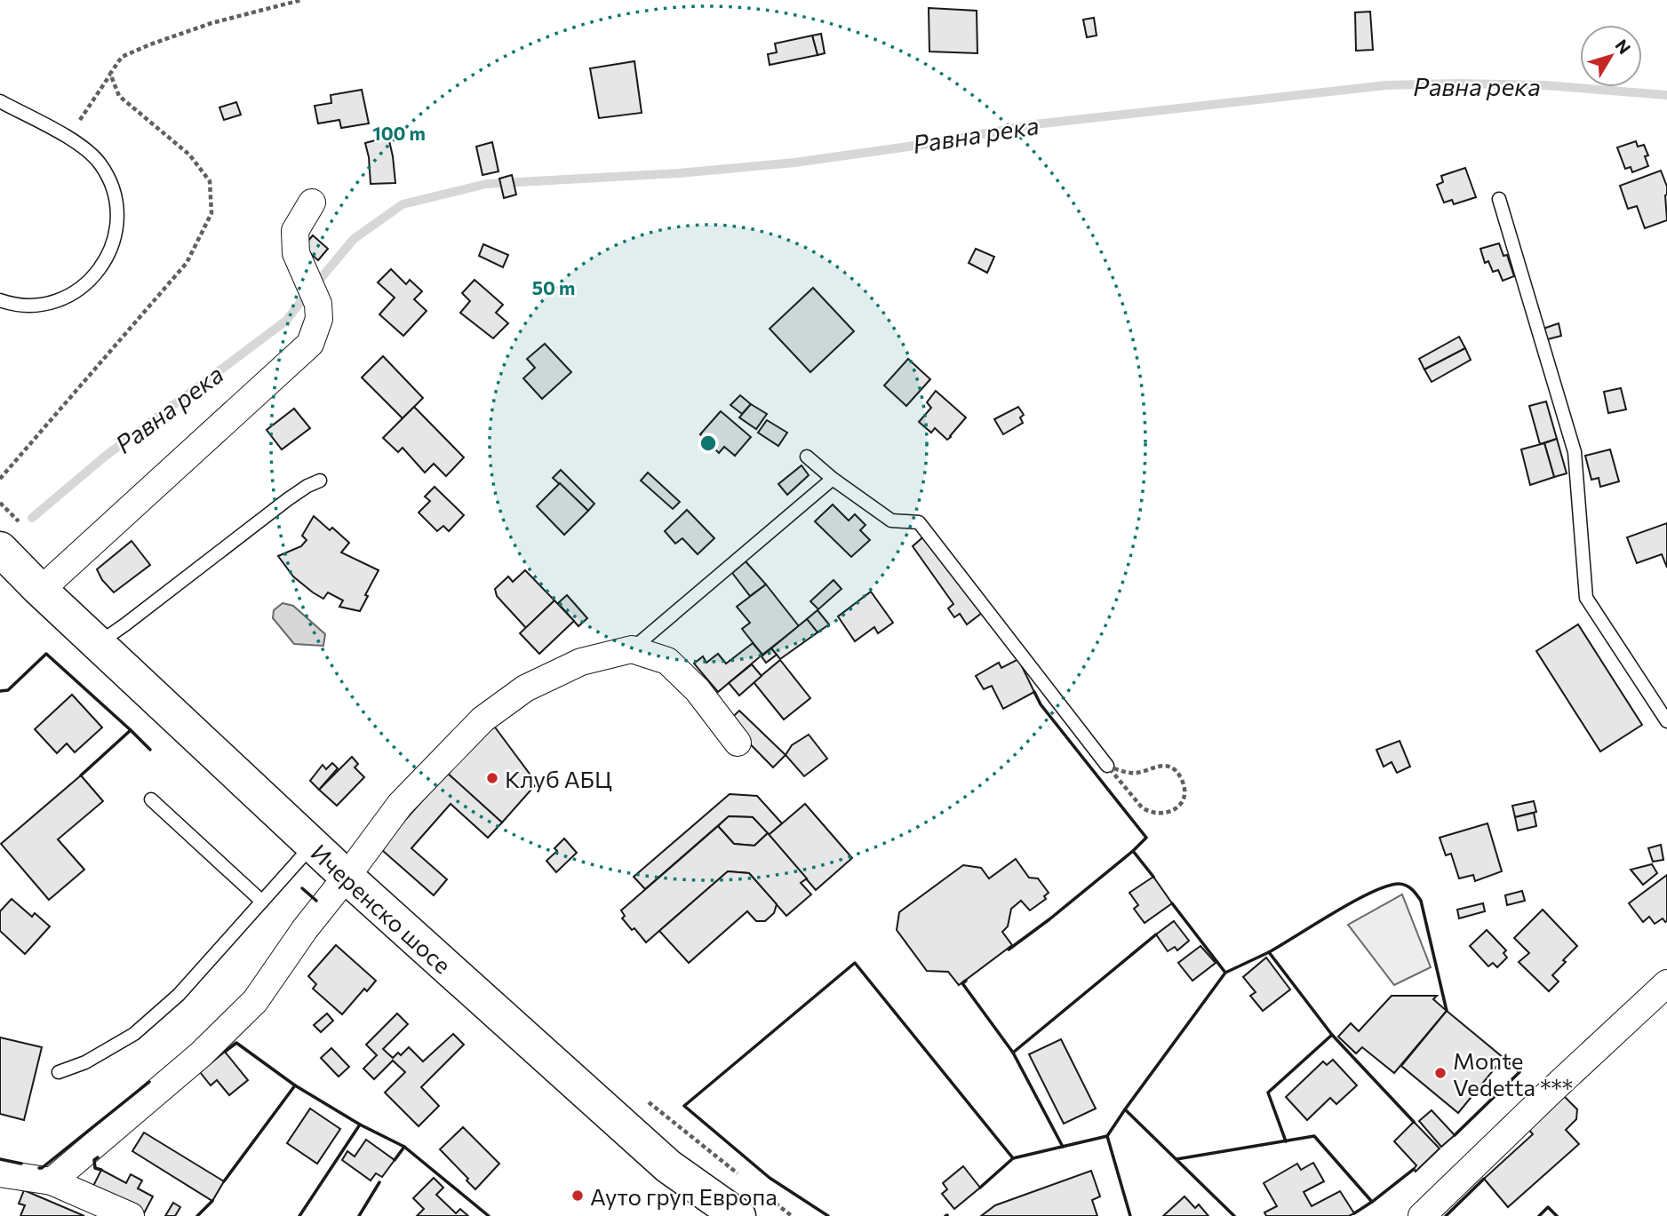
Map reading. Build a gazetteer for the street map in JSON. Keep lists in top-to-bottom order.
{
  "streets": {
    "street": ["Ичеренско шосе"]
  },
  "water": ["Равна река"],
  "places": ["Клуб АБЦ", "Monte Vedetta ***", "Ауто груп Европа"],
  "north": "top right",
  "rings": ["100 m", "50 m"]
}
